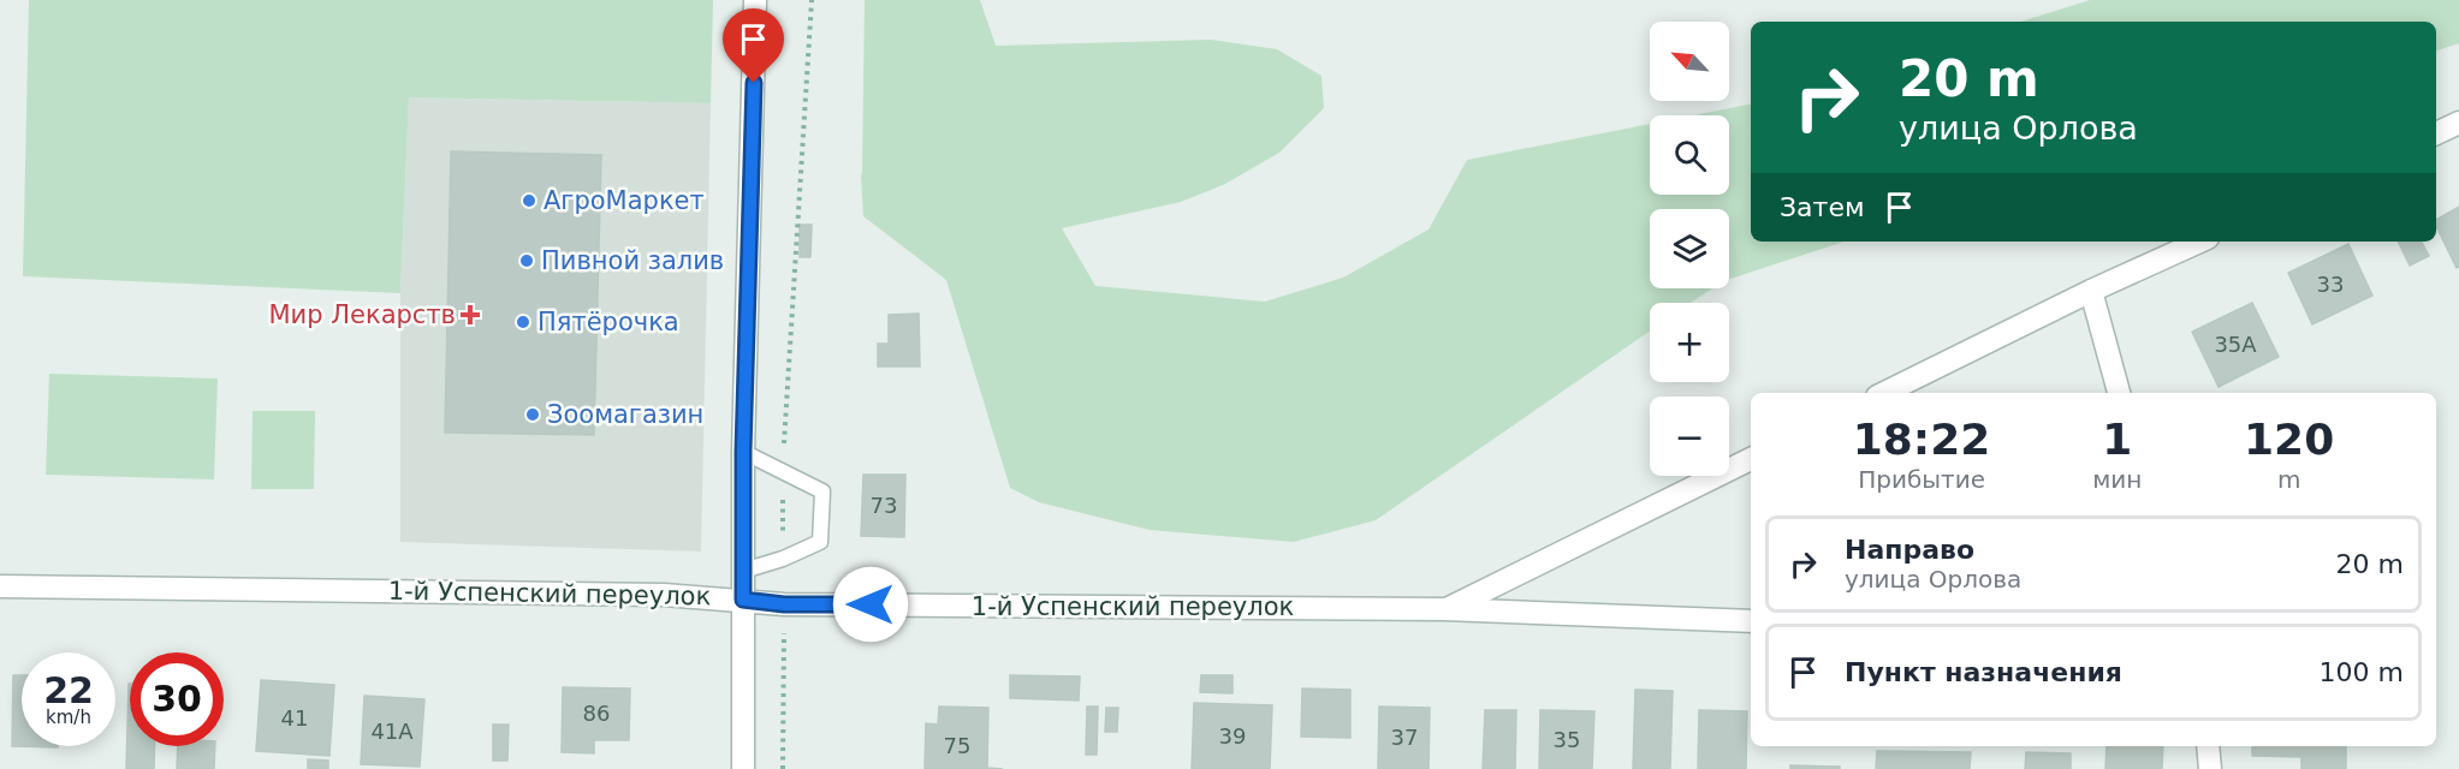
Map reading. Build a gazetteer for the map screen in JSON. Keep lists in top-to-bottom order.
{
  "streets": {
    "street": ["1-й Успенский переулок"]
  },
  "places": {
    "other": [
      "АгроМаркет",
      "Пивной залив",
      "Пятёрочка",
      "Зоомагазин"
    ],
    "health": ["Мир Лекарств"]
  },
  "house_numbers": [
    "33",
    "35А",
    "73",
    "86",
    "41",
    "41А",
    "39",
    "37",
    "35",
    "75"
  ],
  "north": "top left",
  "page": {
    "map_buttons": ["+", "−"],
    "turn": ["20 m", "улица Орлова"],
    "then": "Затем",
    "eta": [
      "18:22",
      "Прибытие",
      "1",
      "мин",
      "120",
      "m"
    ],
    "list": [
      {
        "name": "Направо",
        "note": "улица Орлова",
        "value": "20 m"
      },
      {
        "name": "Пункт назначения",
        "value": "100 m"
      }
    ],
    "speed": "22 km/h",
    "limit": "30"
  }
}
